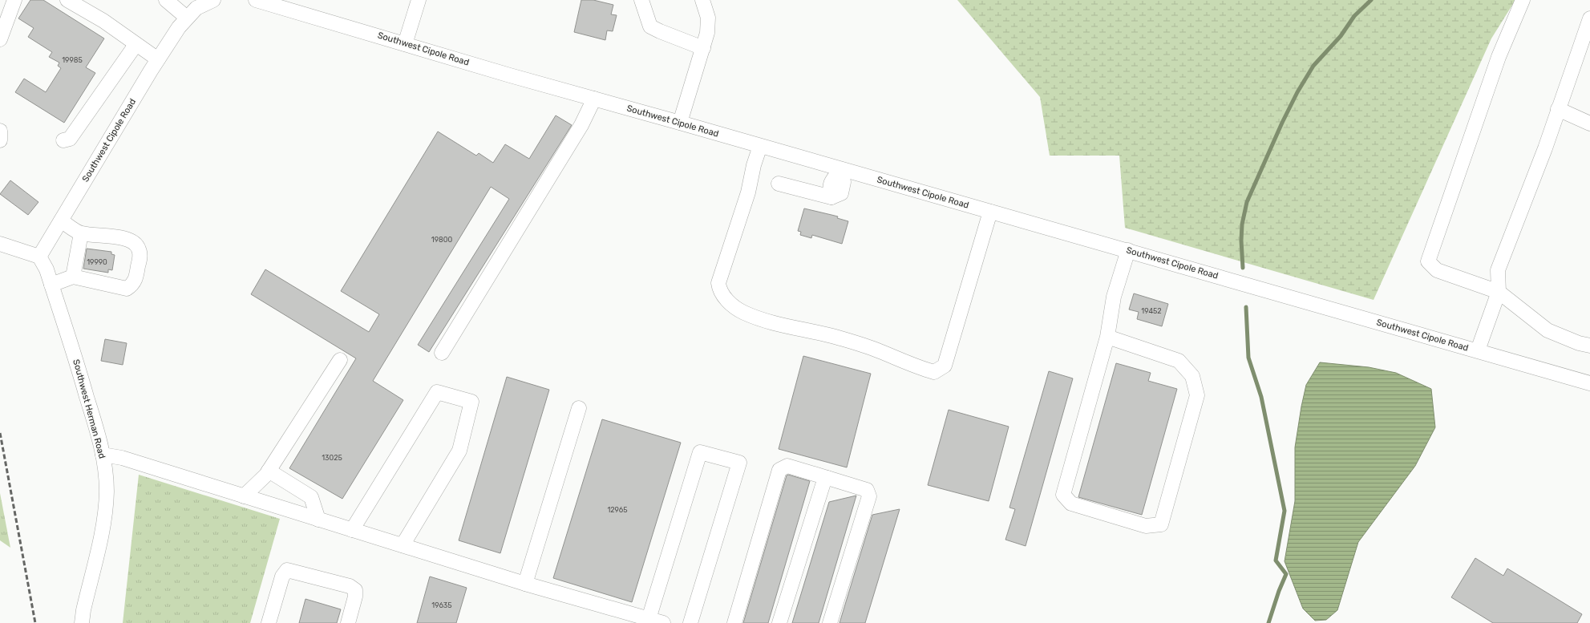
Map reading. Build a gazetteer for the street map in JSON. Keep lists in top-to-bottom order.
{
  "streets": {
    "street": ["Southwest Cipole Road", "Southwest Herman Road"]
  },
  "crossings": [
    ["Southwest Cipole Road", "Southwest Herman Road"]
  ],
  "house_numbers": [
    "19985",
    "19800",
    "19990",
    "19452",
    "13025",
    "12965",
    "19635"
  ]
}
